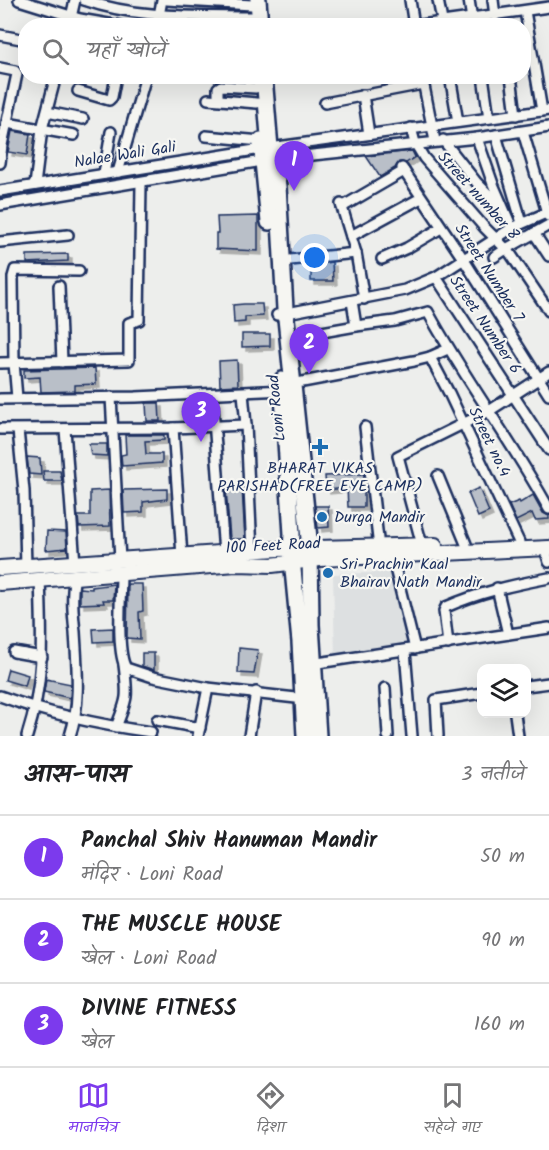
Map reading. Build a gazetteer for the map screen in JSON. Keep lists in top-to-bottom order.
{
  "streets": {
    "highway": ["Loni Road"],
    "main road": ["100 Feet Road"],
    "street": [
      "Nalae Wali Gali",
      "Street number 8",
      "Street Number 7",
      "Street Number 6",
      "Street no.4"
    ]
  },
  "crossings": [
    ["Nalae Wali Gali", "Loni Road"],
    ["Loni Road", "100 Feet Road"],
    ["Street no.4", "100 Feet Road"]
  ],
  "places": {
    "health": ["BHARAT VIKAS PARISHAD(FREE EYE CAMP)"],
    "other": ["Durga Mandir", "Sri Prachin Kaal Bhairav Nath Mandir"]
  },
  "page": {
    "search": "यहाँ खोजें",
    "pins": ["1", "2", "3"],
    "heading": ["आस-पास", "3 नतीजे"],
    "list": [
      {
        "mark": "1",
        "name": "Panchal Shiv Hanuman Mandir",
        "note": "मंदिर · Loni Road",
        "value": "50 m"
      },
      {
        "mark": "2",
        "name": "THE MUSCLE HOUSE",
        "note": "खेल · Loni Road",
        "value": "90 m"
      },
      {
        "mark": "3",
        "name": "DIVINE FITNESS",
        "note": "खेल",
        "value": "160 m"
      }
    ],
    "nav": ["मानचित्र", "दिशा", "सहेजे गए"]
  }
}
